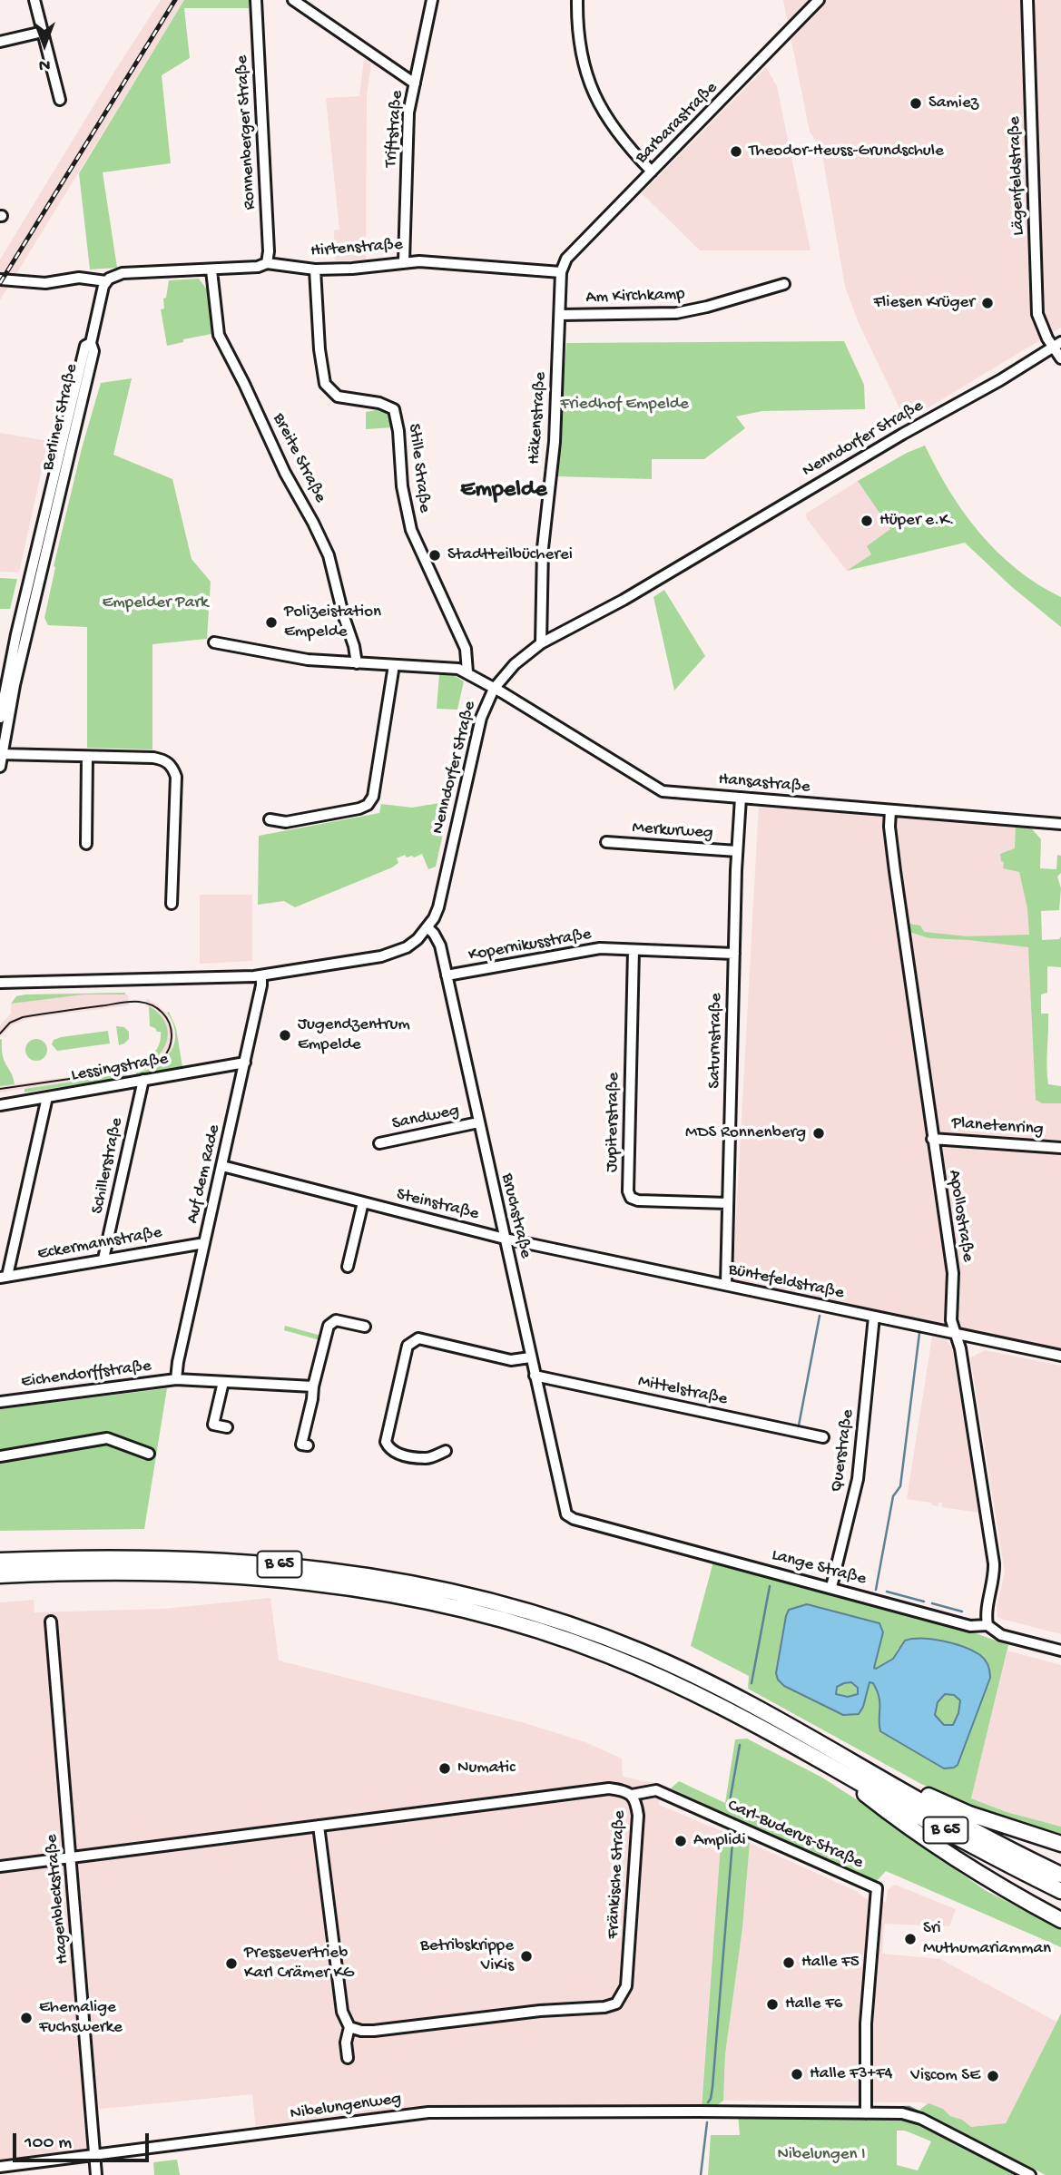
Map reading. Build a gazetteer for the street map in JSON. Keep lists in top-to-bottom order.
{
  "streets": {
    "highway": ["B 65"],
    "street": [
      "Barbarastraße",
      "Triftstraße",
      "Ronnenberger Straße",
      "Lägenfeldstraße",
      "Hirtenstraße",
      "Am Kirchkamp",
      "Berliner Straße",
      "Häkenstraße",
      "Nenndorfer Straße",
      "Breite Straße",
      "Stille Straße",
      "Hansastraße",
      "Merkurweg",
      "Kopernikusstraße",
      "Saturnstraße",
      "Lessingstraße",
      "Sandweg",
      "Jupiterstraße",
      "Planetenring",
      "Schillerstraße",
      "Auf dem Rade",
      "Steinstraße",
      "Bruchstraße",
      "Apollostraße",
      "Eckermannstraße",
      "Büntefeldstraße",
      "Eichendorffstraße",
      "Mittelstraße",
      "Querstraße",
      "Lange Straße",
      "Carl-Buderus-Straße",
      "Fränkische Straße",
      "Hagenbleckstraße",
      "Nibelungenweg"
    ]
  },
  "crossings": [
    ["Barbarastraße", "Hirtenstraße"],
    ["Barbarastraße", "Häkenstraße"],
    ["Triftstraße", "Hirtenstraße"],
    ["Ronnenberger Straße", "Hirtenstraße"],
    ["Lägenfeldstraße", "Nenndorfer Straße"],
    ["Hirtenstraße", "Häkenstraße"],
    ["Hirtenstraße", "Breite Straße"],
    ["Hirtenstraße", "Stille Straße"],
    ["Am Kirchkamp", "Häkenstraße"],
    ["Häkenstraße", "Nenndorfer Straße"],
    ["Nenndorfer Straße", "Hansastraße"],
    ["Nenndorfer Straße", "Auf dem Rade"],
    ["Nenndorfer Straße", "Bruchstraße"],
    ["Stille Straße", "Hansastraße"],
    ["Hansastraße", "Saturnstraße"],
    ["Hansastraße", "Apollostraße"],
    ["Merkurweg", "Saturnstraße"],
    ["Kopernikusstraße", "Saturnstraße"],
    ["Kopernikusstraße", "Jupiterstraße"],
    ["Kopernikusstraße", "Bruchstraße"],
    ["Saturnstraße", "Jupiterstraße"],
    ["Saturnstraße", "Büntefeldstraße"],
    ["Lessingstraße", "Schillerstraße"],
    ["Lessingstraße", "Auf dem Rade"],
    ["Sandweg", "Bruchstraße"],
    ["Planetenring", "Apollostraße"],
    ["Schillerstraße", "Eckermannstraße"],
    ["Auf dem Rade", "Steinstraße"],
    ["Auf dem Rade", "Eckermannstraße"],
    ["Auf dem Rade", "Eichendorffstraße"],
    ["Steinstraße", "Bruchstraße"],
    ["Steinstraße", "Büntefeldstraße"],
    ["Bruchstraße", "Büntefeldstraße"],
    ["Bruchstraße", "Mittelstraße"],
    ["Bruchstraße", "Lange Straße"],
    ["Apollostraße", "Büntefeldstraße"],
    ["Apollostraße", "Lange Straße"],
    ["Büntefeldstraße", "Querstraße"],
    ["Querstraße", "Lange Straße"],
    ["Carl-Buderus-Straße", "Fränkische Straße"],
    ["Carl-Buderus-Straße", "Nibelungenweg"],
    ["Fränkische Straße", "Hagenbleckstraße"],
    ["Hagenbleckstraße", "Nibelungenweg"]
  ],
  "districts": ["Empelde"],
  "parks": ["Friedhof Empelde", "Empelder Park", "Nibelungen I"],
  "places": [
    "Samiez",
    "Theodor-Heuss-Grundschule",
    "Fliesen Krüger",
    "Hüper e.K.",
    "Stadtteilbücherei",
    "Polizeistation Empelde",
    "Jugendzentrum Empelde",
    "MDS Ronnenberg",
    "Numatic",
    "Amplidi",
    "Sri Muthumariamman",
    "Betribskrippe ViKis",
    "Halle F5",
    "Pressevertrieb Karl Crämer KG",
    "Halle F6",
    "Ehemalige Fuchswerke",
    "Halle F3+F4",
    "Viscom SE"
  ],
  "scale_bar": "100 m",
  "north": "bottom"
}
